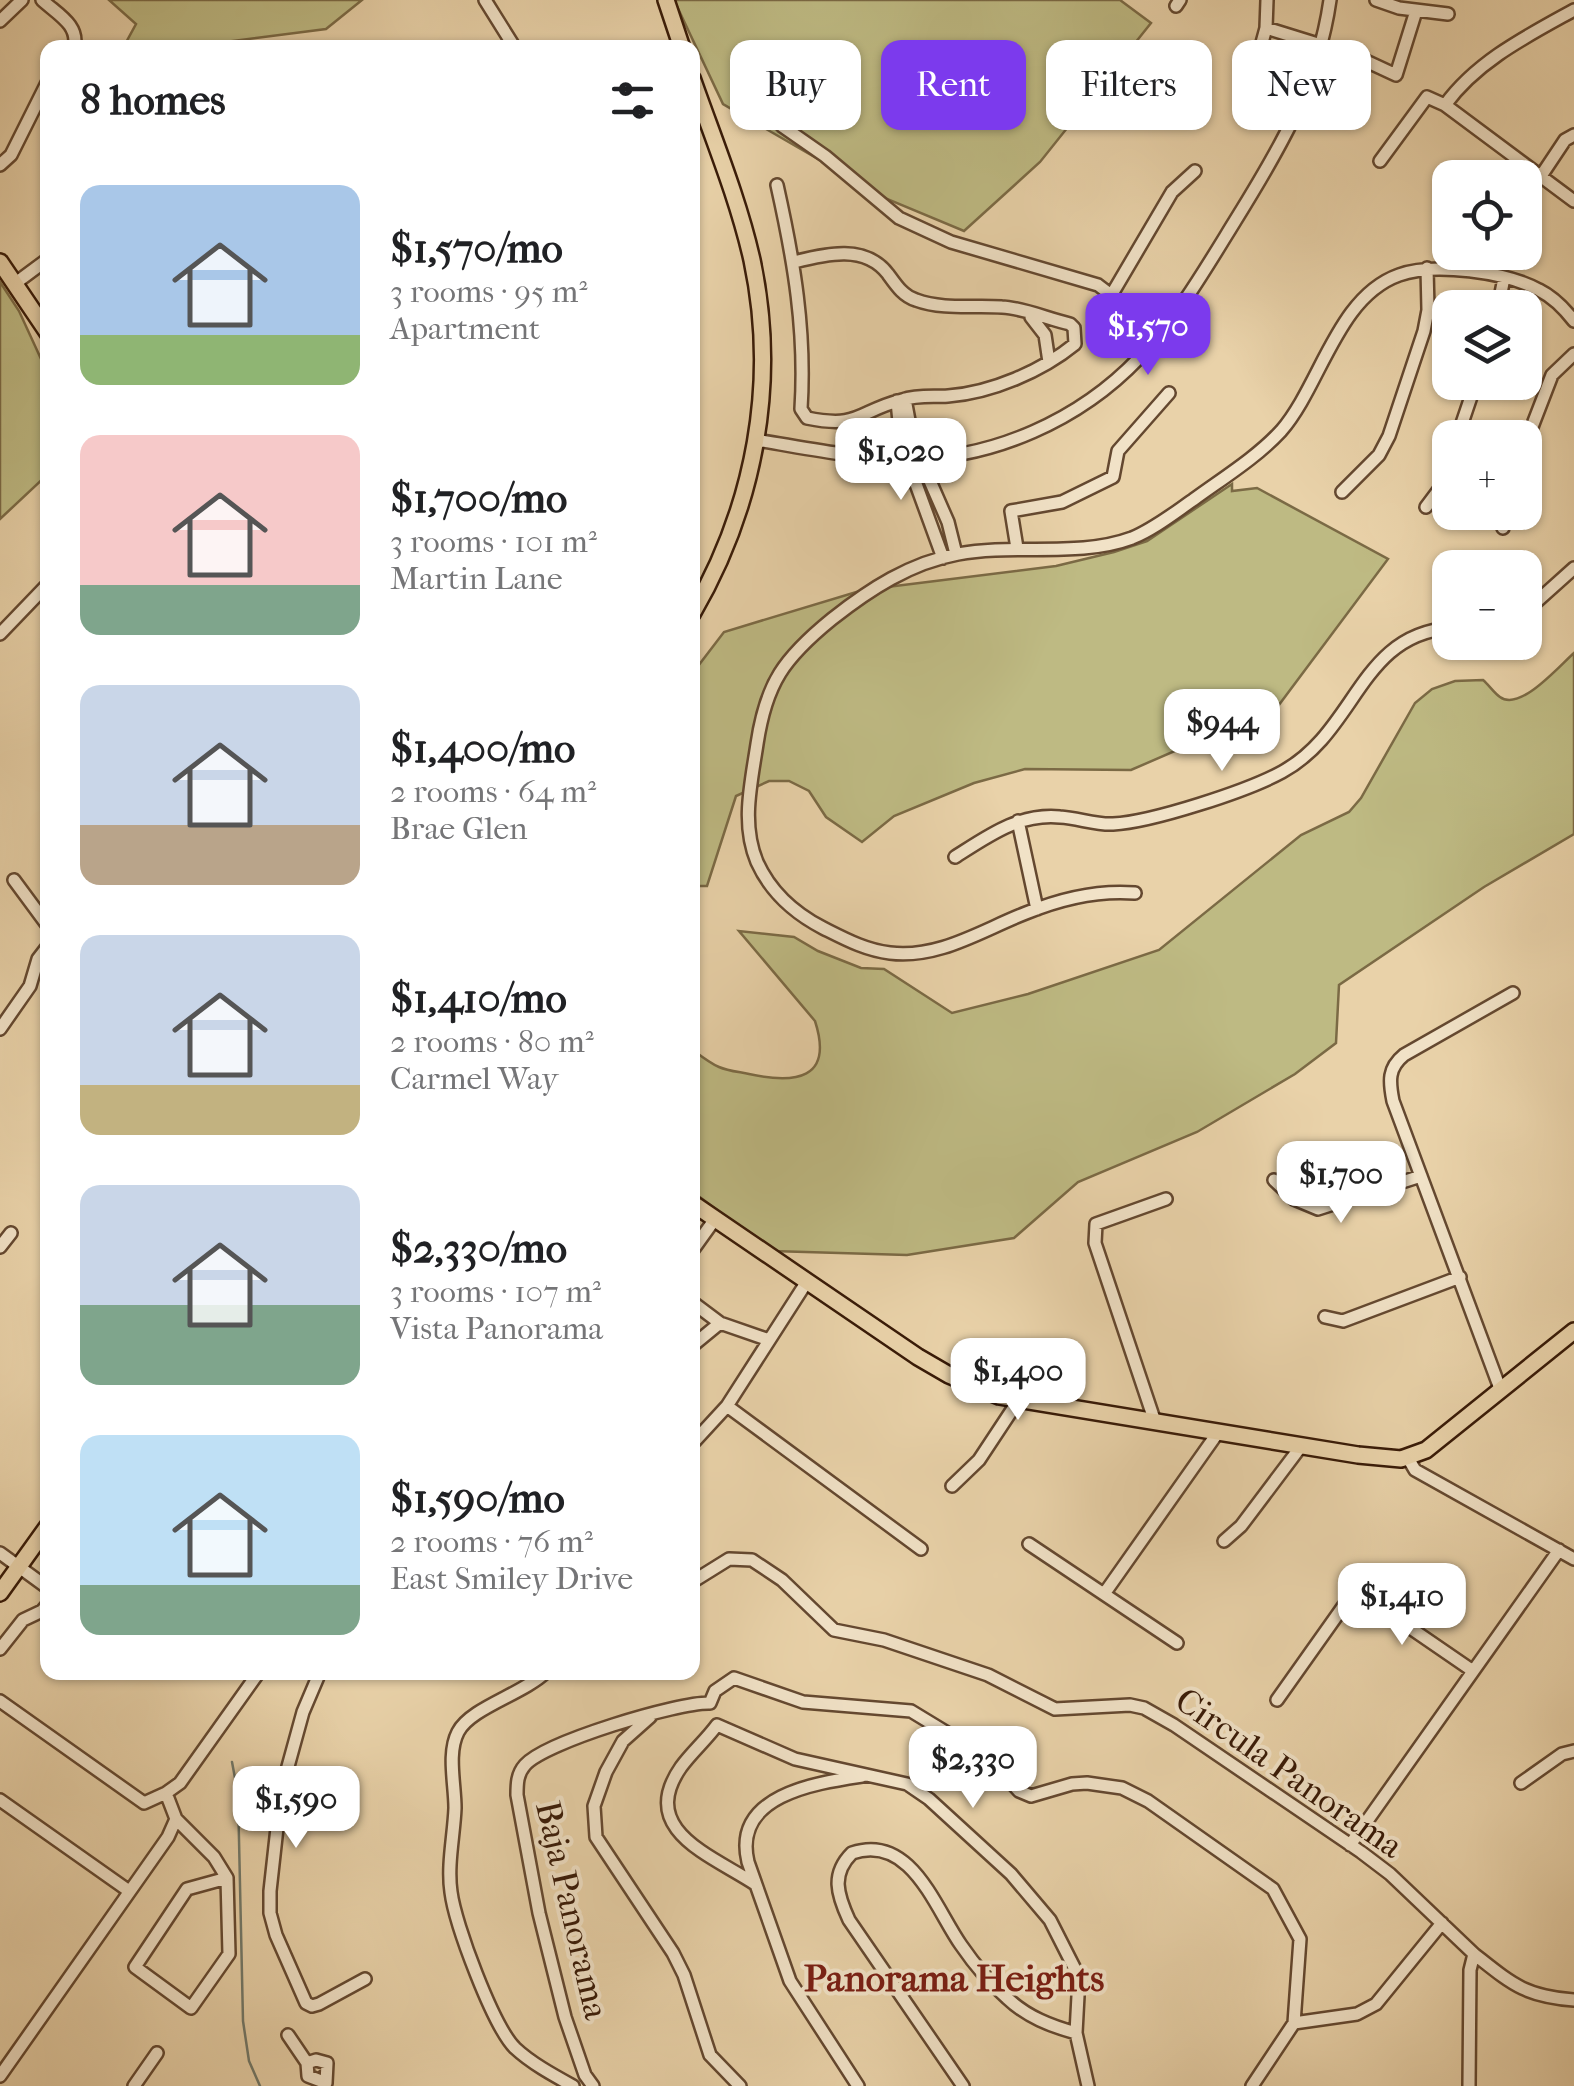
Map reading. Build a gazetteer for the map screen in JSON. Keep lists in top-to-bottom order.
{
  "streets": {
    "street": ["Circula Panorama", "Baja Panorama"]
  },
  "districts": ["Panorama Heights"],
  "page": {
    "chip": [
      "Buy",
      "Rent",
      "Filters",
      "New"
    ],
    "heading": "8 homes",
    "map_buttons": ["+", "−"],
    "list": [
      {
        "name": "$1,570/mo",
        "note": "3 rooms · 95 m² · Apartment"
      },
      {
        "name": "$1,700/mo",
        "note": "3 rooms · 101 m² · Martin Lane"
      },
      {
        "name": "$1,400/mo",
        "note": "2 rooms · 64 m² · Brae Glen"
      },
      {
        "name": "$1,410/mo",
        "note": "2 rooms · 80 m² · Carmel Way"
      },
      {
        "name": "$2,330/mo",
        "note": "3 rooms · 107 m² · Vista Panorama"
      },
      {
        "name": "$1,590/mo",
        "note": "2 rooms · 76 m² · East Smiley Drive"
      }
    ],
    "price": [
      "$1,570",
      "$1,020",
      "$944",
      "$1,700",
      "$1,400",
      "$1,410",
      "$2,330",
      "$1,590"
    ]
  }
}
